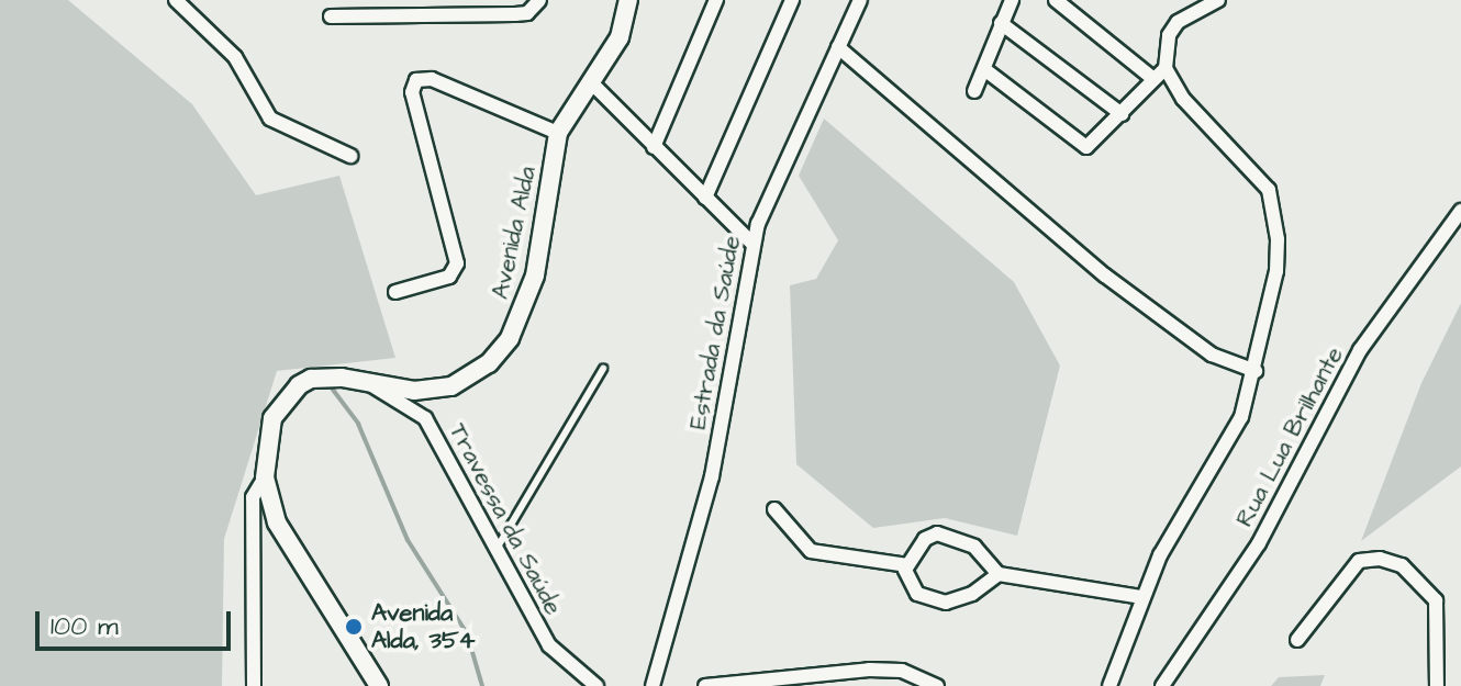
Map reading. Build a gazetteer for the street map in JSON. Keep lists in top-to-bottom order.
{
  "streets": {
    "street": [
      "Avenida Alda",
      "Estrada da Saúde",
      "Rua Lua Brilhante",
      "Travessa da Saúde"
    ]
  },
  "crossings": [
    ["Avenida Alda", "Travessa da Saúde"]
  ],
  "places": ["Avenida Alda, 354"],
  "scale_bar": "100 m"
}
